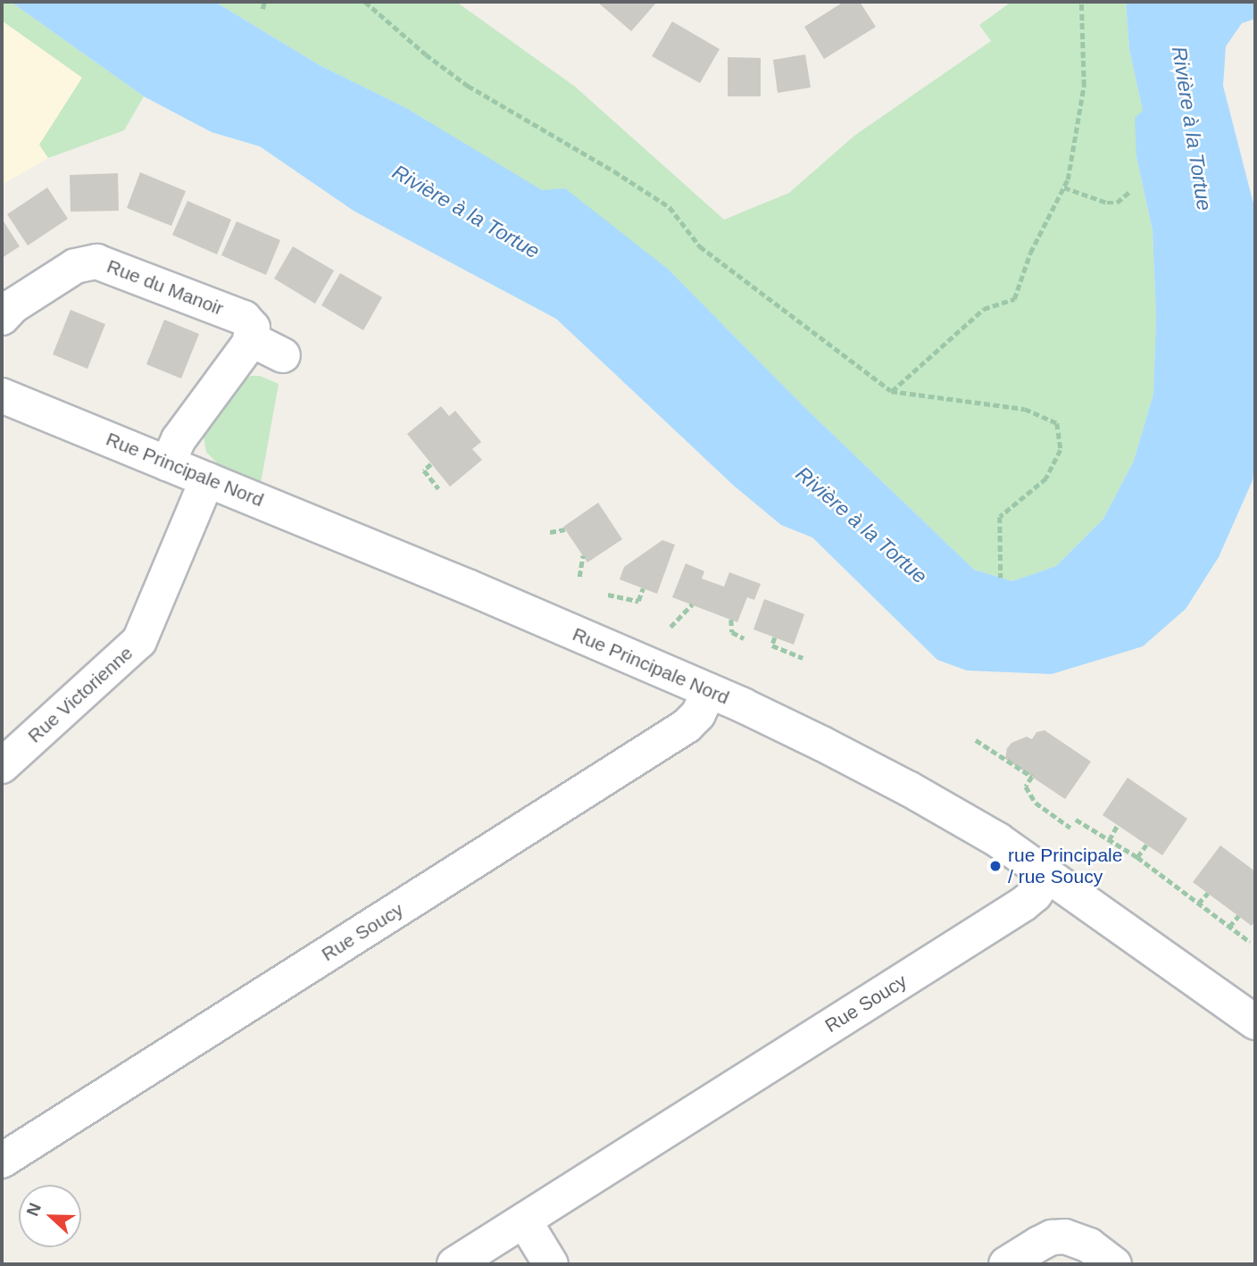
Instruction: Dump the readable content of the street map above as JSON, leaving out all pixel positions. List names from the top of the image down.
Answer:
{
  "streets": {
    "street": [
      "Rue du Manoir",
      "Rue Principale Nord",
      "Rue Victorienne",
      "Rue Soucy"
    ]
  },
  "crossings": [
    ["Rue Principale Nord", "Rue Victorienne"],
    ["Rue Principale Nord", "Rue Soucy"]
  ],
  "water": ["Rivière à la Tortue"],
  "places": ["rue Principale / rue Soucy"],
  "north": "left"
}
